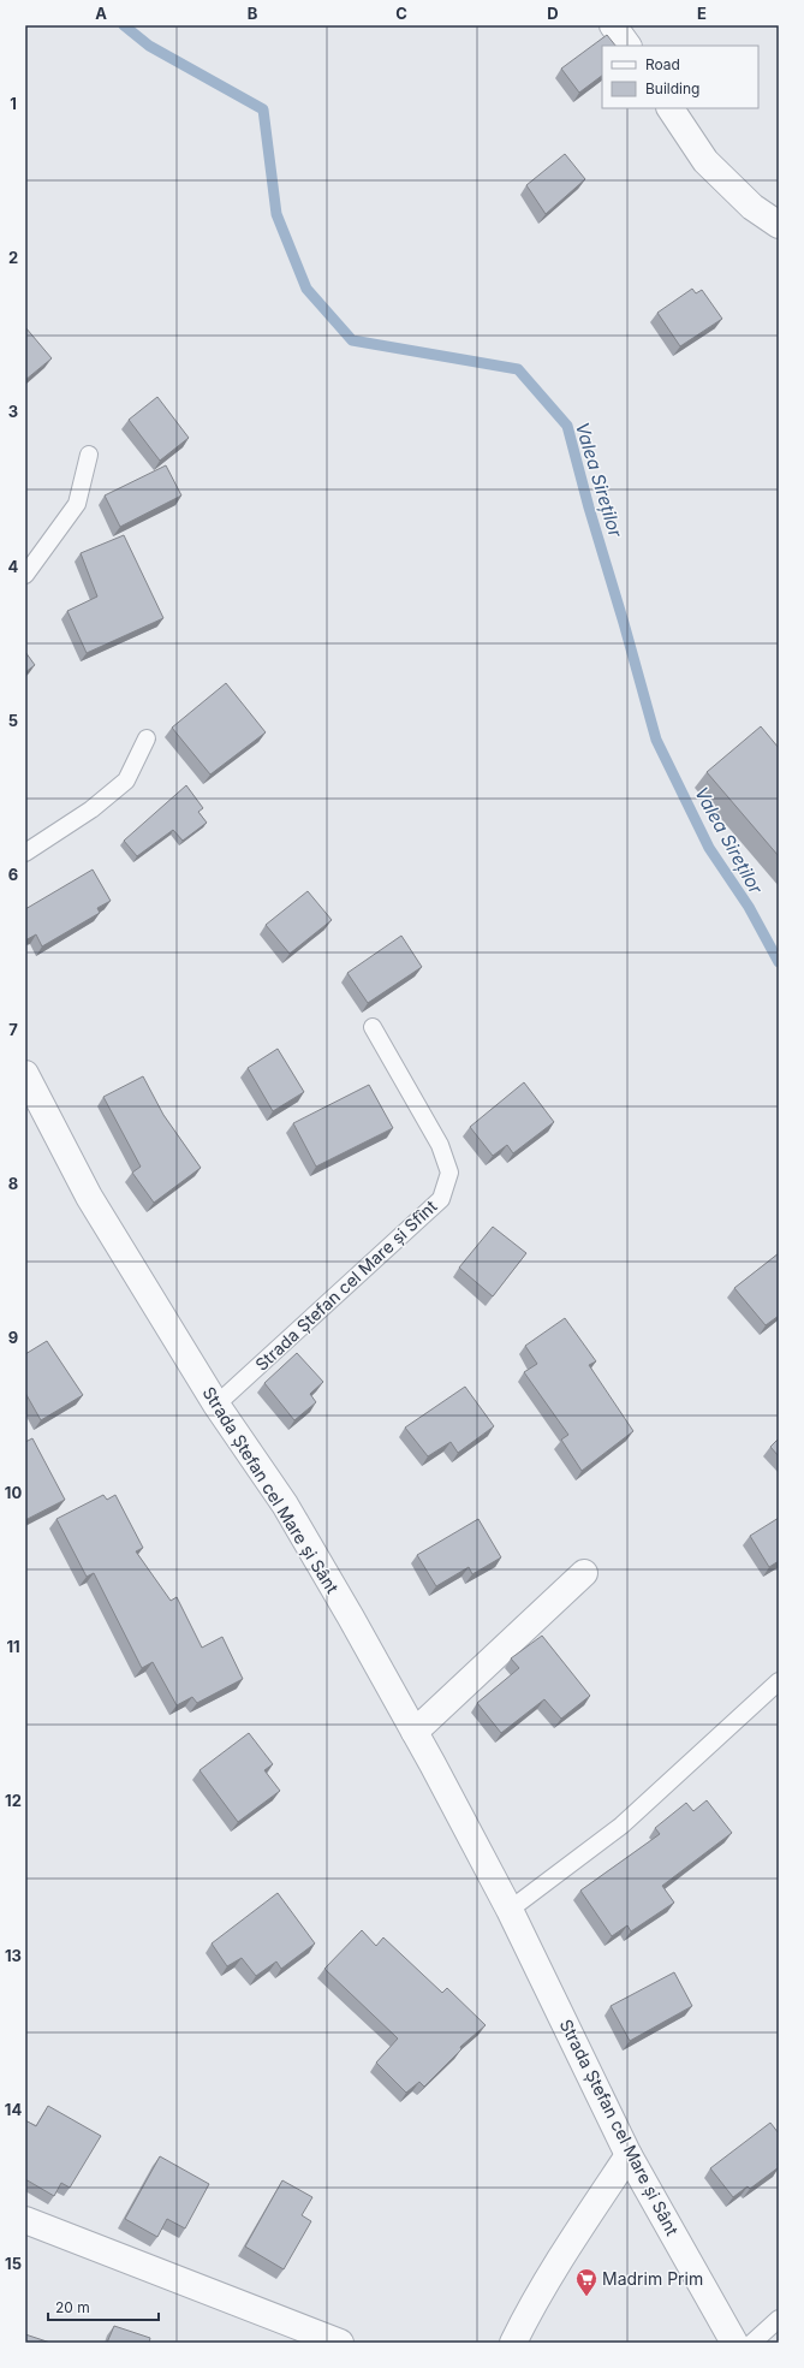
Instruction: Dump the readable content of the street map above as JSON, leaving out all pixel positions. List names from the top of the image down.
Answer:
{
  "streets": {
    "street": ["Strada Ștefan cel Mare și Sânt"],
    "lane": ["Strada Ștefan cel Mare și Sfînt"]
  },
  "crossings": [
    ["Strada Ștefan cel Mare și Sfînt", "Strada Ștefan cel Mare și Sânt"]
  ],
  "water": ["Valea Sireților"],
  "places": {
    "supermarket": ["Madrim Prim"]
  },
  "legend": ["Road", "Building"],
  "scale_bar": "20 m",
  "grid": {
    "columns": [
      "A",
      "B",
      "C",
      "D",
      "E"
    ],
    "rows": [
      "1",
      "2",
      "3",
      "4",
      "5",
      "6",
      "7",
      "8",
      "9",
      "10",
      "11",
      "12",
      "13",
      "14",
      "15"
    ]
  }
}
